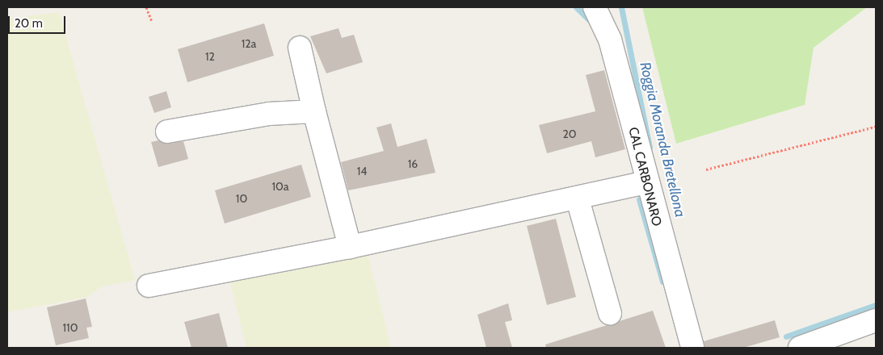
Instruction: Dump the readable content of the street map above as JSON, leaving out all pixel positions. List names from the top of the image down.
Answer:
{
  "streets": {
    "street": ["CAL CARBONARO"]
  },
  "water": ["Roggia Moranda Bretellona"],
  "house_numbers": [
    "12a",
    "12",
    "20",
    "16",
    "14",
    "10a",
    "10",
    "110"
  ],
  "scale_bar": "20 m"
}
